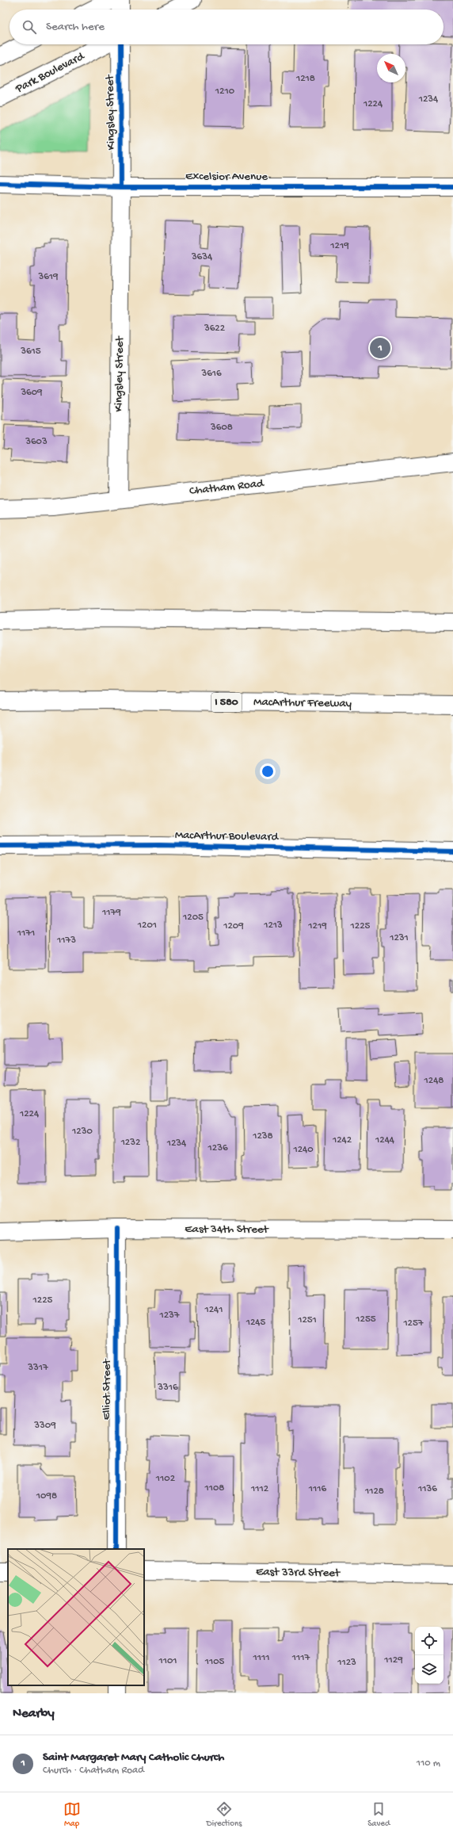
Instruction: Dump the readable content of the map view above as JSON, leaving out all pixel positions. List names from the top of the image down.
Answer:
{
  "streets": {
    "main road": [
      "Park Boulevard",
      "Kingsley Street",
      "Excelsior Avenue",
      "Chatham Road",
      "I 580",
      "MacArthur Freeway",
      "MacArthur Boulevard",
      "East 34th Street",
      "Elliot Street",
      "East 33rd Street"
    ]
  },
  "crossings": [
    ["Kingsley Street", "Excelsior Avenue"],
    ["Kingsley Street", "Chatham Road"],
    ["East 34th Street", "Elliot Street"]
  ],
  "house_numbers": [
    "1218",
    "1210",
    "1234",
    "1224",
    "1219",
    "3634",
    "3619",
    "3622",
    "3615",
    "3616",
    "3609",
    "3608",
    "3603",
    "1179",
    "1205",
    "1201",
    "1213",
    "1209",
    "1219",
    "1225",
    "1171",
    "1231",
    "1173",
    "1248",
    "1224",
    "1230",
    "1238",
    "1242",
    "1244",
    "1232",
    "1234",
    "1236",
    "1240",
    "1225",
    "1241",
    "1237",
    "1255",
    "1251",
    "1245",
    "1257",
    "3317",
    "3316",
    "3309",
    "1102",
    "1108",
    "1112",
    "1116",
    "1136",
    "1128",
    "1098",
    "1111",
    "1117",
    "1129",
    "1101",
    "1105",
    "1123"
  ],
  "north": "top left",
  "page": {
    "search": "Search here",
    "pins": "1",
    "heading": "Nearby",
    "list": [
      {
        "mark": "1",
        "name": "Saint Margaret Mary Catholic Church",
        "note": "Church · Chatham Road",
        "value": "110 m"
      }
    ],
    "nav": ["Map", "Directions", "Saved"]
  }
}
